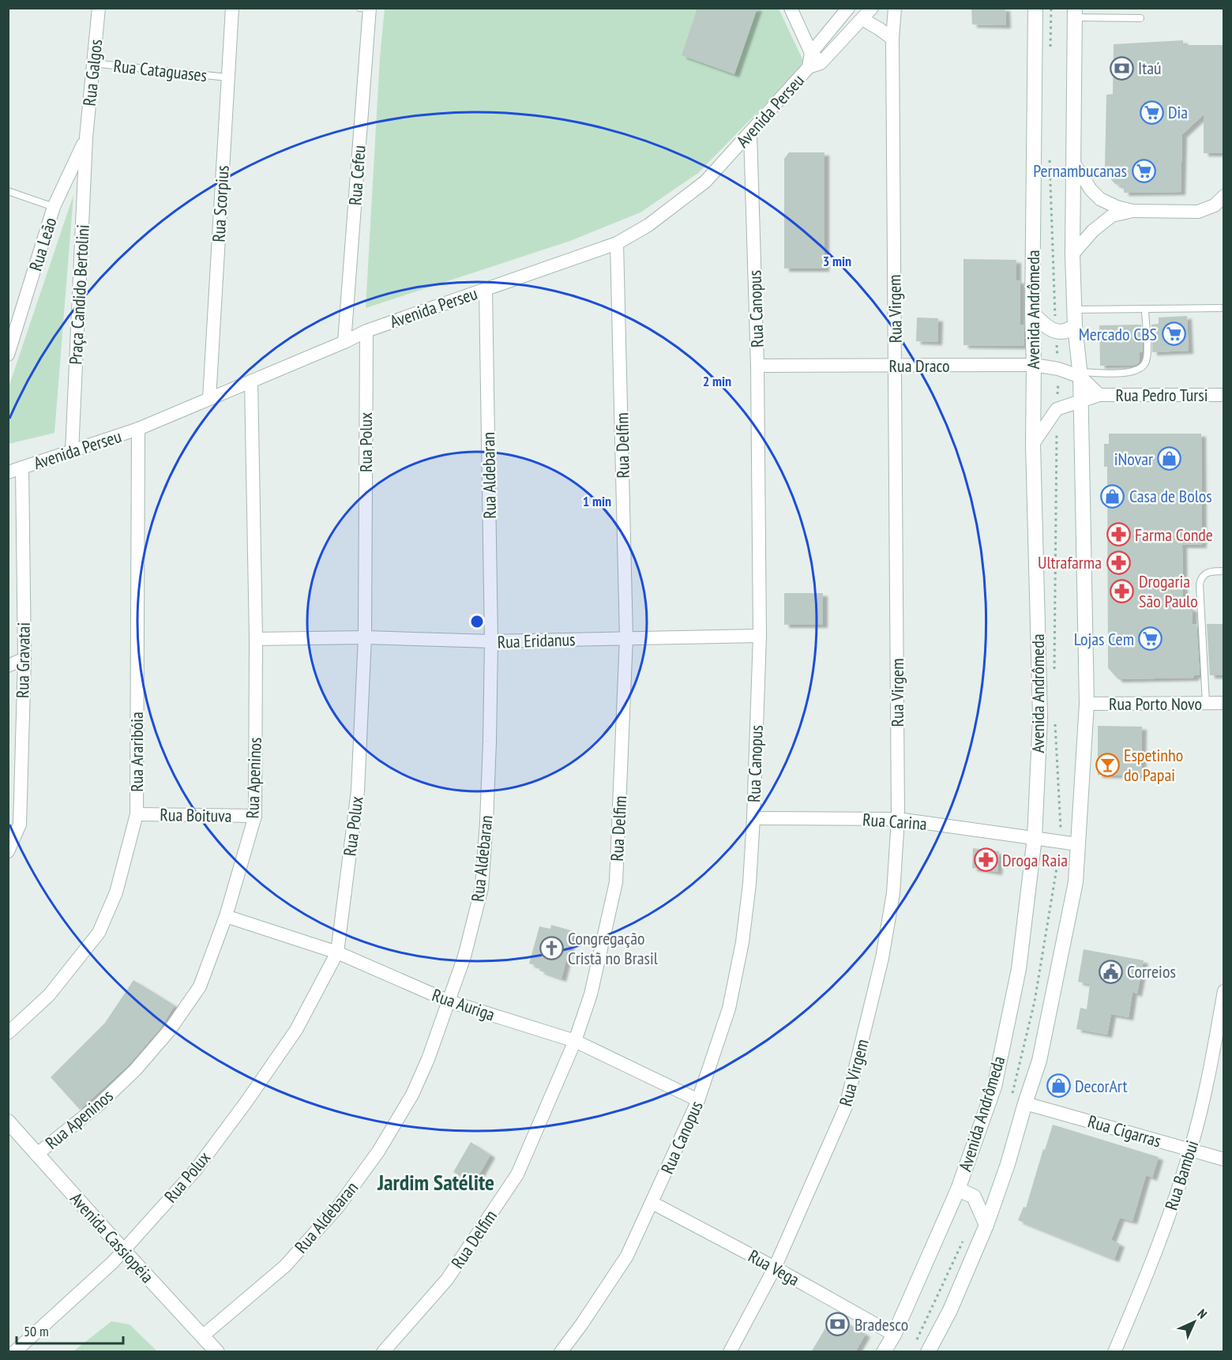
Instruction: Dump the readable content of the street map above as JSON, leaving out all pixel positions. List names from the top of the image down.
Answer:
{
  "streets": {
    "main road": ["Avenida Andrômeda", "Avenida Cassiopéia"],
    "street": [
      "Rua Galgos",
      "Avenida Perseu",
      "Rua Cefeu",
      "Rua Scorpius",
      "Rua Leão",
      "Praça Candido Bertolini",
      "Rua Canopus",
      "Rua Virgem",
      "Rua Draco",
      "Rua Pedro Tursi",
      "Rua Polux",
      "Rua Delfim",
      "Rua Aldebaran",
      "Rua Eridanus",
      "Rua Gravatai",
      "Rua Porto Novo",
      "Rua Araribóia",
      "Rua Apeninos",
      "Rua Boituva",
      "Rua Carina",
      "Rua Auriga",
      "Rua Cigarras",
      "Rua Bambui",
      "Rua Vega"
    ],
    "lane": ["Rua Cataguases"]
  },
  "crossings": [
    ["Rua Cataguases", "Rua Galgos"],
    ["Rua Cataguases", "Rua Scorpius"],
    ["Rua Galgos", "Rua Leão"],
    ["Rua Galgos", "Praça Candido Bertolini"],
    ["Avenida Perseu", "Rua Cefeu"],
    ["Avenida Perseu", "Rua Scorpius"],
    ["Avenida Perseu", "Praça Candido Bertolini"],
    ["Avenida Perseu", "Rua Canopus"],
    ["Avenida Perseu", "Rua Polux"],
    ["Avenida Perseu", "Rua Delfim"],
    ["Avenida Perseu", "Rua Aldebaran"],
    ["Avenida Perseu", "Rua Gravatai"],
    ["Avenida Perseu", "Rua Araribóia"],
    ["Avenida Perseu", "Rua Apeninos"],
    ["Rua Leão", "Praça Candido Bertolini"],
    ["Rua Canopus", "Rua Draco"],
    ["Rua Canopus", "Rua Eridanus"],
    ["Rua Canopus", "Rua Carina"],
    ["Rua Canopus", "Rua Auriga"],
    ["Rua Canopus", "Rua Vega"],
    ["Rua Virgem", "Rua Draco"],
    ["Rua Virgem", "Rua Carina"],
    ["Rua Virgem", "Rua Vega"],
    ["Avenida Andrômeda", "Rua Draco"],
    ["Avenida Andrômeda", "Rua Pedro Tursi"],
    ["Avenida Andrômeda", "Rua Carina"],
    ["Avenida Andrômeda", "Rua Vega"],
    ["Rua Polux", "Rua Eridanus"],
    ["Rua Polux", "Rua Auriga"],
    ["Rua Polux", "Avenida Cassiopéia"],
    ["Rua Delfim", "Rua Eridanus"],
    ["Rua Delfim", "Rua Auriga"],
    ["Rua Aldebaran", "Rua Eridanus"],
    ["Rua Aldebaran", "Rua Auriga"],
    ["Rua Aldebaran", "Avenida Cassiopéia"],
    ["Rua Eridanus", "Rua Apeninos"],
    ["Rua Araribóia", "Rua Boituva"],
    ["Rua Apeninos", "Rua Boituva"],
    ["Rua Apeninos", "Rua Auriga"],
    ["Rua Apeninos", "Avenida Cassiopéia"],
    ["Rua Cigarras", "Rua Bambui"]
  ],
  "districts": ["Jardim Satélite"],
  "places": {
    "bank": ["Itaú", "Bradesco"],
    "supermarket": [
      "Dia",
      "Pernambucanas",
      "Mercado CBS",
      "Lojas Cem"
    ],
    "shop": ["iNovar", "Casa de Bolos", "DecorArt"],
    "pharmacy": [
      "Farma Conde",
      "Ultrafarma",
      "Drogaria São Paulo",
      "Droga Raia"
    ],
    "bar": ["Espetinho do Papai"],
    "church": ["Congregação Cristã no Brasil"],
    "public building": ["Correios"]
  },
  "scale_bar": "50 m",
  "north": "top right",
  "rings": ["3 min", "2 min", "1 min"]
}
